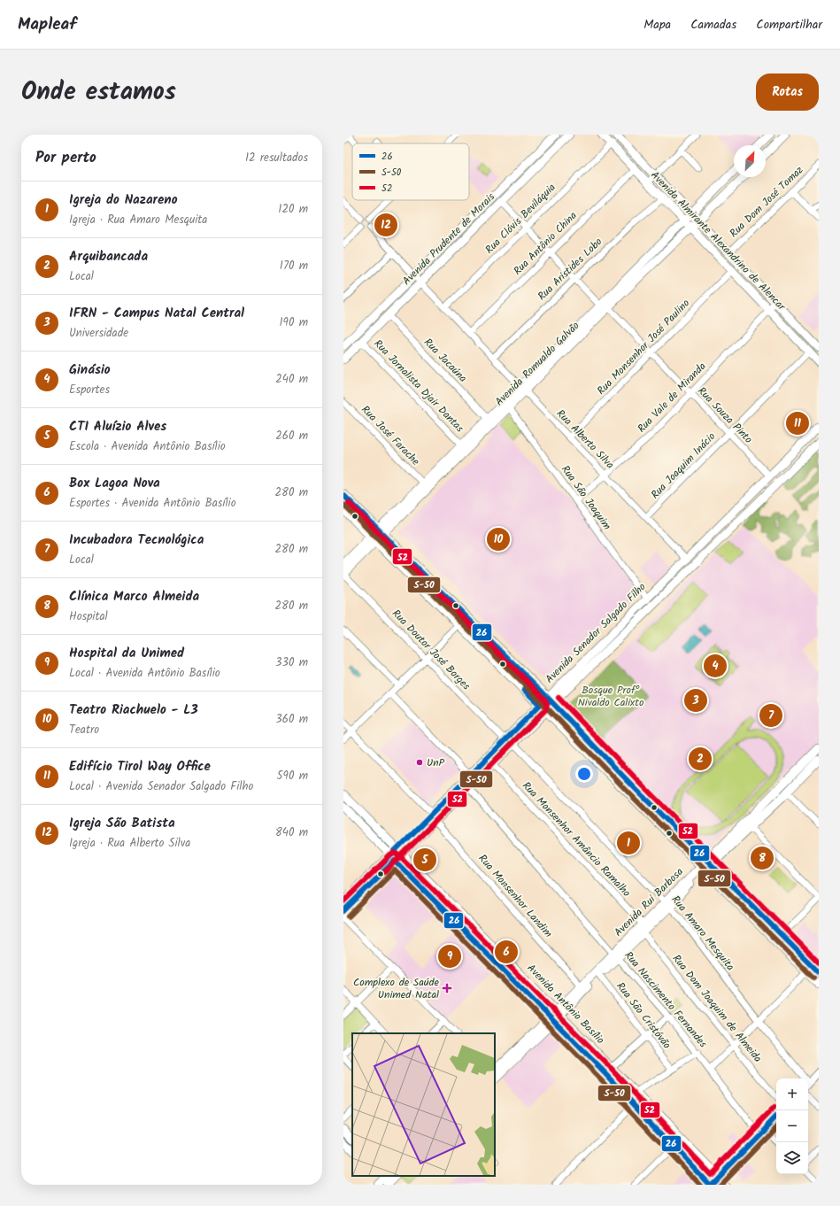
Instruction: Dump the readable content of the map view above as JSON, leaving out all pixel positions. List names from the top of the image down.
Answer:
{
  "streets": {
    "highway": ["Avenida Senador Salgado Filho"],
    "main road": [
      "Avenida Prudente de Morais",
      "Avenida Almirante Alexandrino de Alencar",
      "Avenida Romualdo Galvão",
      "Avenida Rui Barbosa",
      "Avenida Antônio Basílio"
    ],
    "street": [
      "Rua Dom José Tomaz",
      "Rua Clóvis Beviláquia",
      "Rua Antônio China",
      "Rua Aristides Lobo",
      "Rua Monsenhor José Paulino",
      "Rua Jacaúna",
      "Rua Jornalista Djair Dantas",
      "Rua Vale de Miranda",
      "Rua Souza Pinto",
      "Rua José Farache",
      "Rua Alberto Silva",
      "Rua Joaquim Inácio",
      "Rua São Joaquim",
      "Rua Doutor José Borges",
      "Rua Monsenhor Amâncio Ramalho",
      "Rua Monsenhor Landim",
      "Rua Amaro Mesquita",
      "Rua Nascimento Fernandes",
      "Rua Dom Joaquim de Almeida",
      "Rua São Cristóvão"
    ]
  },
  "crossings": [
    ["Rua Dom José Tomaz", "Avenida Almirante Alexandrino de Alencar"],
    ["Rua Clóvis Beviláquia", "Avenida Almirante Alexandrino de Alencar"],
    ["Rua Clóvis Beviláquia", "Rua Souza Pinto"],
    ["Rua Clóvis Beviláquia", "Rua Alberto Silva"],
    ["Avenida Prudente de Morais", "Rua Jacaúna"],
    ["Avenida Prudente de Morais", "Rua Jornalista Djair Dantas"],
    ["Avenida Prudente de Morais", "Rua Souza Pinto"],
    ["Avenida Prudente de Morais", "Rua Alberto Silva"],
    ["Avenida Almirante Alexandrino de Alencar", "Rua Antônio China"],
    ["Avenida Almirante Alexandrino de Alencar", "Rua Aristides Lobo"],
    ["Avenida Almirante Alexandrino de Alencar", "Rua Monsenhor José Paulino"],
    ["Avenida Almirante Alexandrino de Alencar", "Avenida Romualdo Galvão"],
    ["Avenida Almirante Alexandrino de Alencar", "Rua Vale de Miranda"],
    ["Avenida Almirante Alexandrino de Alencar", "Rua Joaquim Inácio"],
    ["Rua Antônio China", "Rua Souza Pinto"],
    ["Rua Antônio China", "Rua Alberto Silva"],
    ["Rua Aristides Lobo", "Rua Souza Pinto"],
    ["Rua Aristides Lobo", "Rua Alberto Silva"],
    ["Rua Monsenhor José Paulino", "Rua Souza Pinto"],
    ["Rua Monsenhor José Paulino", "Rua Alberto Silva"],
    ["Rua Jacaúna", "Avenida Romualdo Galvão"],
    ["Avenida Romualdo Galvão", "Rua Jornalista Djair Dantas"],
    ["Avenida Romualdo Galvão", "Rua Souza Pinto"],
    ["Avenida Romualdo Galvão", "Rua José Farache"],
    ["Avenida Romualdo Galvão", "Rua Alberto Silva"],
    ["Avenida Romualdo Galvão", "Rua São Joaquim"],
    ["Avenida Romualdo Galvão", "Rua Doutor José Borges"],
    ["Rua Vale de Miranda", "Rua Souza Pinto"],
    ["Rua Vale de Miranda", "Rua Alberto Silva"],
    ["Rua Vale de Miranda", "Rua São Joaquim"],
    ["Rua Souza Pinto", "Rua Joaquim Inácio"],
    ["Rua Souza Pinto", "Avenida Senador Salgado Filho"],
    ["Rua Alberto Silva", "Rua Joaquim Inácio"],
    ["Rua Alberto Silva", "Avenida Senador Salgado Filho"],
    ["Rua São Joaquim", "Avenida Senador Salgado Filho"],
    ["Avenida Senador Salgado Filho", "Rua Doutor José Borges"],
    ["Avenida Senador Salgado Filho", "Rua Monsenhor Amâncio Ramalho"],
    ["Avenida Senador Salgado Filho", "Rua Monsenhor Landim"],
    ["Avenida Senador Salgado Filho", "Rua Amaro Mesquita"],
    ["Avenida Senador Salgado Filho", "Rua Nascimento Fernandes"],
    ["Avenida Senador Salgado Filho", "Avenida Antônio Basílio"],
    ["Rua Doutor José Borges", "Rua Amaro Mesquita"],
    ["Rua Monsenhor Amâncio Ramalho", "Avenida Rui Barbosa"],
    ["Rua Monsenhor Amâncio Ramalho", "Rua Dom Joaquim de Almeida"],
    ["Rua Monsenhor Landim", "Avenida Rui Barbosa"],
    ["Avenida Rui Barbosa", "Rua Amaro Mesquita"],
    ["Avenida Rui Barbosa", "Rua Nascimento Fernandes"],
    ["Avenida Rui Barbosa", "Avenida Antônio Basílio"],
    ["Avenida Rui Barbosa", "Rua Dom Joaquim de Almeida"],
    ["Avenida Rui Barbosa", "Rua São Cristóvão"]
  ],
  "parks": ["Bosque Profº Nivaldo Calixto"],
  "places": {
    "other": ["UnP"],
    "health": ["Complexo de Saúde Unimed Natal"]
  },
  "lines": ["transit line 26", "transit line 52", "transit line S-50"],
  "legend": ["26", "S-50", "52"],
  "north": "top right",
  "page": {
    "header": "Mapleaf",
    "nav": ["Mapa", "Camadas", "Compartilhar"],
    "title": "Onde estamos",
    "buttons": "Rotas",
    "heading": ["Por perto", "12 resultados"],
    "list": [
      {
        "mark": "1",
        "name": "Igreja do Nazareno",
        "note": "Igreja · Rua Amaro Mesquita",
        "value": "120 m"
      },
      {
        "mark": "2",
        "name": "Arquibancada",
        "note": "Local",
        "value": "170 m"
      },
      {
        "mark": "3",
        "name": "IFRN - Campus Natal Central",
        "note": "Universidade",
        "value": "190 m"
      },
      {
        "mark": "4",
        "name": "Ginásio",
        "note": "Esportes",
        "value": "240 m"
      },
      {
        "mark": "5",
        "name": "CTI Aluízio Alves",
        "note": "Escola · Avenida Antônio Basílio",
        "value": "260 m"
      },
      {
        "mark": "6",
        "name": "Box Lagoa Nova",
        "note": "Esportes · Avenida Antônio Basílio",
        "value": "280 m"
      },
      {
        "mark": "7",
        "name": "Incubadora Tecnológica",
        "note": "Local",
        "value": "280 m"
      },
      {
        "mark": "8",
        "name": "Clínica Marco Almeida",
        "note": "Hospital",
        "value": "280 m"
      },
      {
        "mark": "9",
        "name": "Hospital da Unimed",
        "note": "Local · Avenida Antônio Basílio",
        "value": "330 m"
      },
      {
        "mark": "10",
        "name": "Teatro Riachuelo - L3",
        "note": "Teatro",
        "value": "360 m"
      },
      {
        "mark": "11",
        "name": "Edifício Tirol Way Office",
        "note": "Local · Avenida Senador Salgado Filho",
        "value": "590 m"
      },
      {
        "mark": "12",
        "name": "Igreja São Batista",
        "note": "Igreja · Rua Alberto Silva",
        "value": "840 m"
      }
    ],
    "pins": [
      "12",
      "11",
      "10",
      "4",
      "3",
      "7",
      "2",
      "1",
      "8",
      "5",
      "6",
      "9"
    ],
    "map_buttons": ["+", "−"]
  }
}
